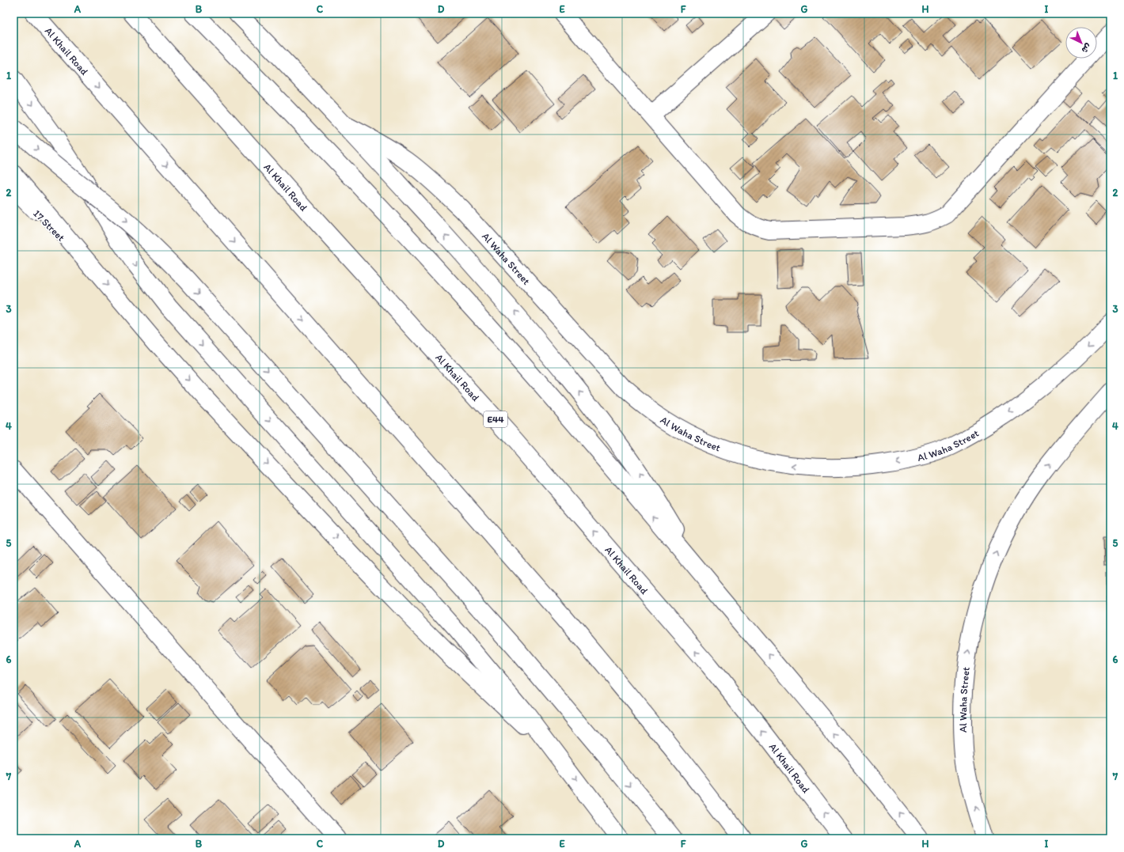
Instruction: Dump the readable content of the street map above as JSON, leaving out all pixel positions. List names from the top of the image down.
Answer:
{
  "streets": {
    "main road": [
      "Al Khail Road",
      "17 Street",
      "Al Waha Street",
      "E44"
    ]
  },
  "north": "bottom right",
  "grid": {
    "columns": [
      "A",
      "B",
      "C",
      "D",
      "E",
      "F",
      "G",
      "H",
      "I"
    ],
    "rows": [
      "1",
      "2",
      "3",
      "4",
      "5",
      "6",
      "7"
    ]
  }
}
